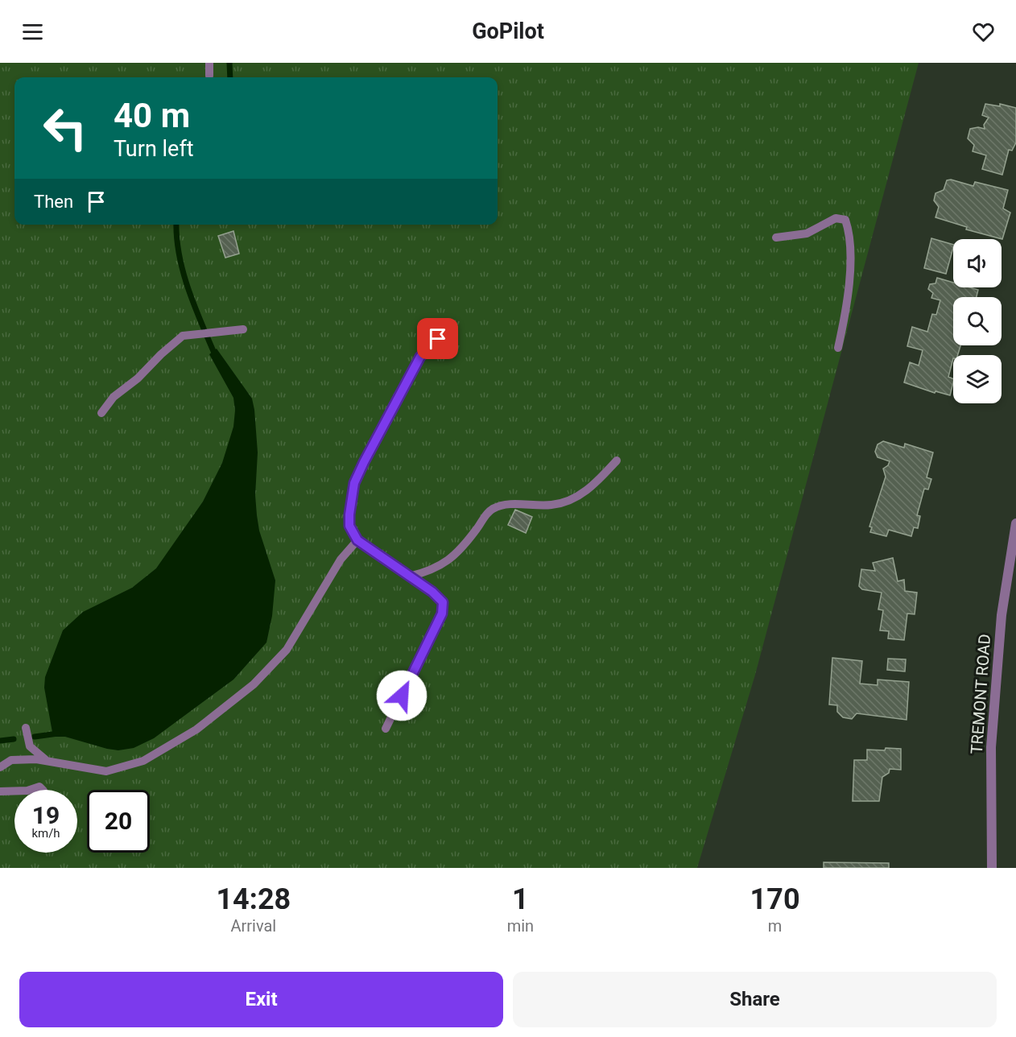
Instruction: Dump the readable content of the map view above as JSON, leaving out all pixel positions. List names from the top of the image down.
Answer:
{
  "streets": {
    "street": ["TREMONT ROAD"]
  },
  "page": {
    "header": "GoPilot",
    "turn": ["40 m", "Turn left"],
    "then": "Then",
    "speed": "19 km/h",
    "limit": "20",
    "eta": [
      "14:28",
      "Arrival",
      "1",
      "min",
      "170",
      "m"
    ],
    "buttons": ["Exit", "Share"]
  }
}
